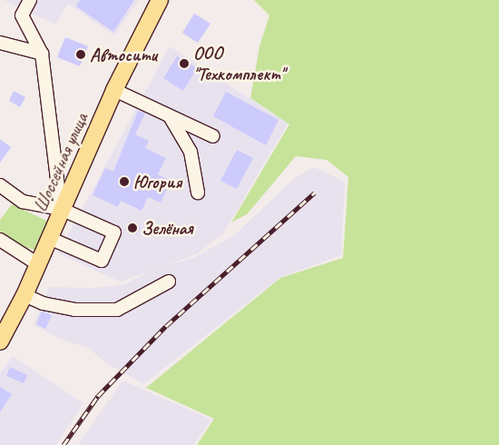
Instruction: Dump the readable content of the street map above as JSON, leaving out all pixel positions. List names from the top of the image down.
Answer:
{
  "streets": {
    "main road": ["Шоссейная улица"]
  },
  "places": [
    "Автосити",
    "ООО \"Техкомплект\"",
    "Югория",
    "Зелёная"
  ]
}
